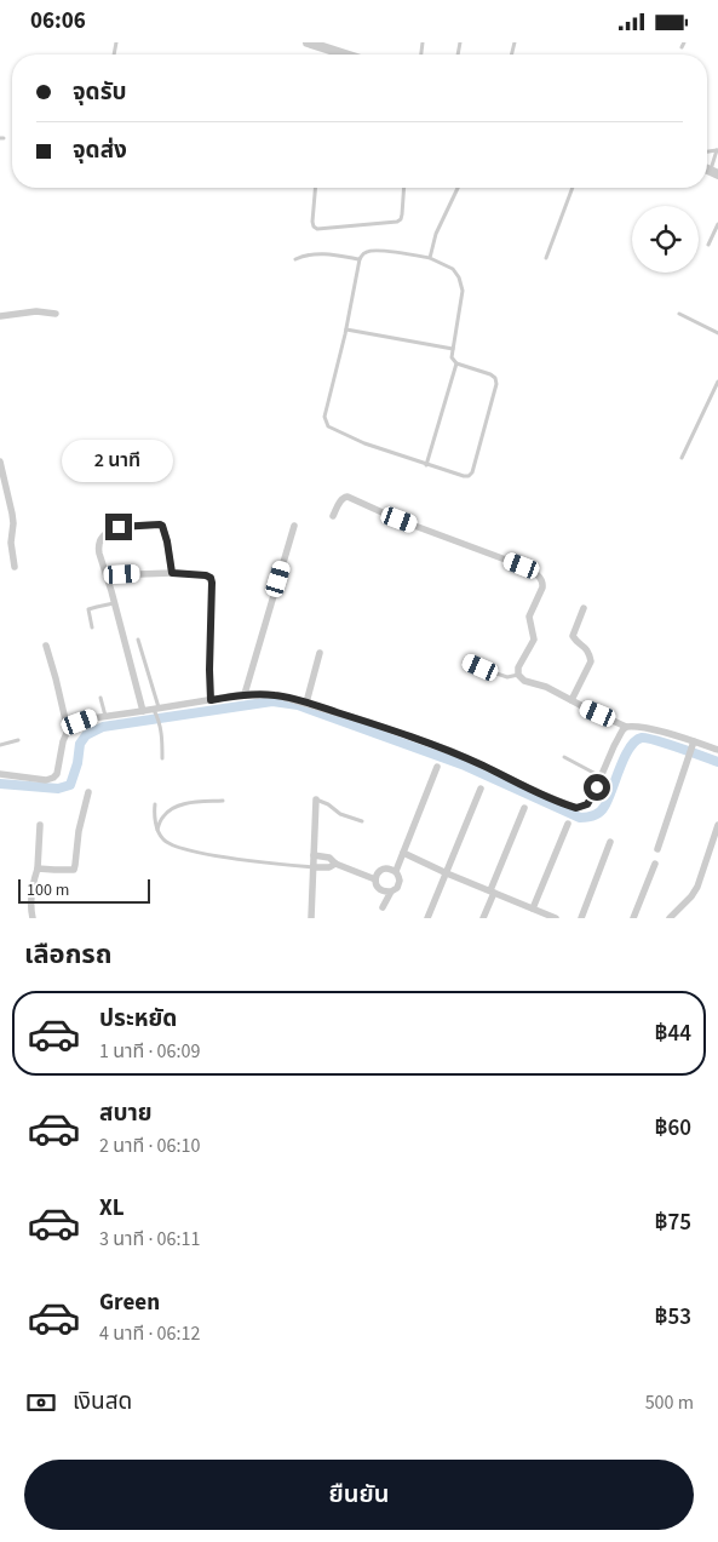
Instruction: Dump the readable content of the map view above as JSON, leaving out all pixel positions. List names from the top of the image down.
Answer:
{
  "scale_bar": "100 m",
  "page": {
    "status": "06:06",
    "banner": ["จุดรับ", "จุดส่ง"],
    "bubble": "2 นาที",
    "scale": "100 m",
    "heading": "เลือกรถ",
    "list": [
      {
        "name": "ประหยัด",
        "note": "1 นาที · 06:09",
        "value": "฿44"
      },
      {
        "name": "สบาย",
        "note": "2 นาที · 06:10",
        "value": "฿60"
      },
      {
        "name": "XL",
        "note": "3 นาที · 06:11",
        "value": "฿75"
      },
      {
        "name": "Green",
        "note": "4 นาที · 06:12",
        "value": "฿53"
      }
    ],
    "pay": ["เงินสด", "500 m"],
    "buttons": "ยืนยัน"
  }
}
